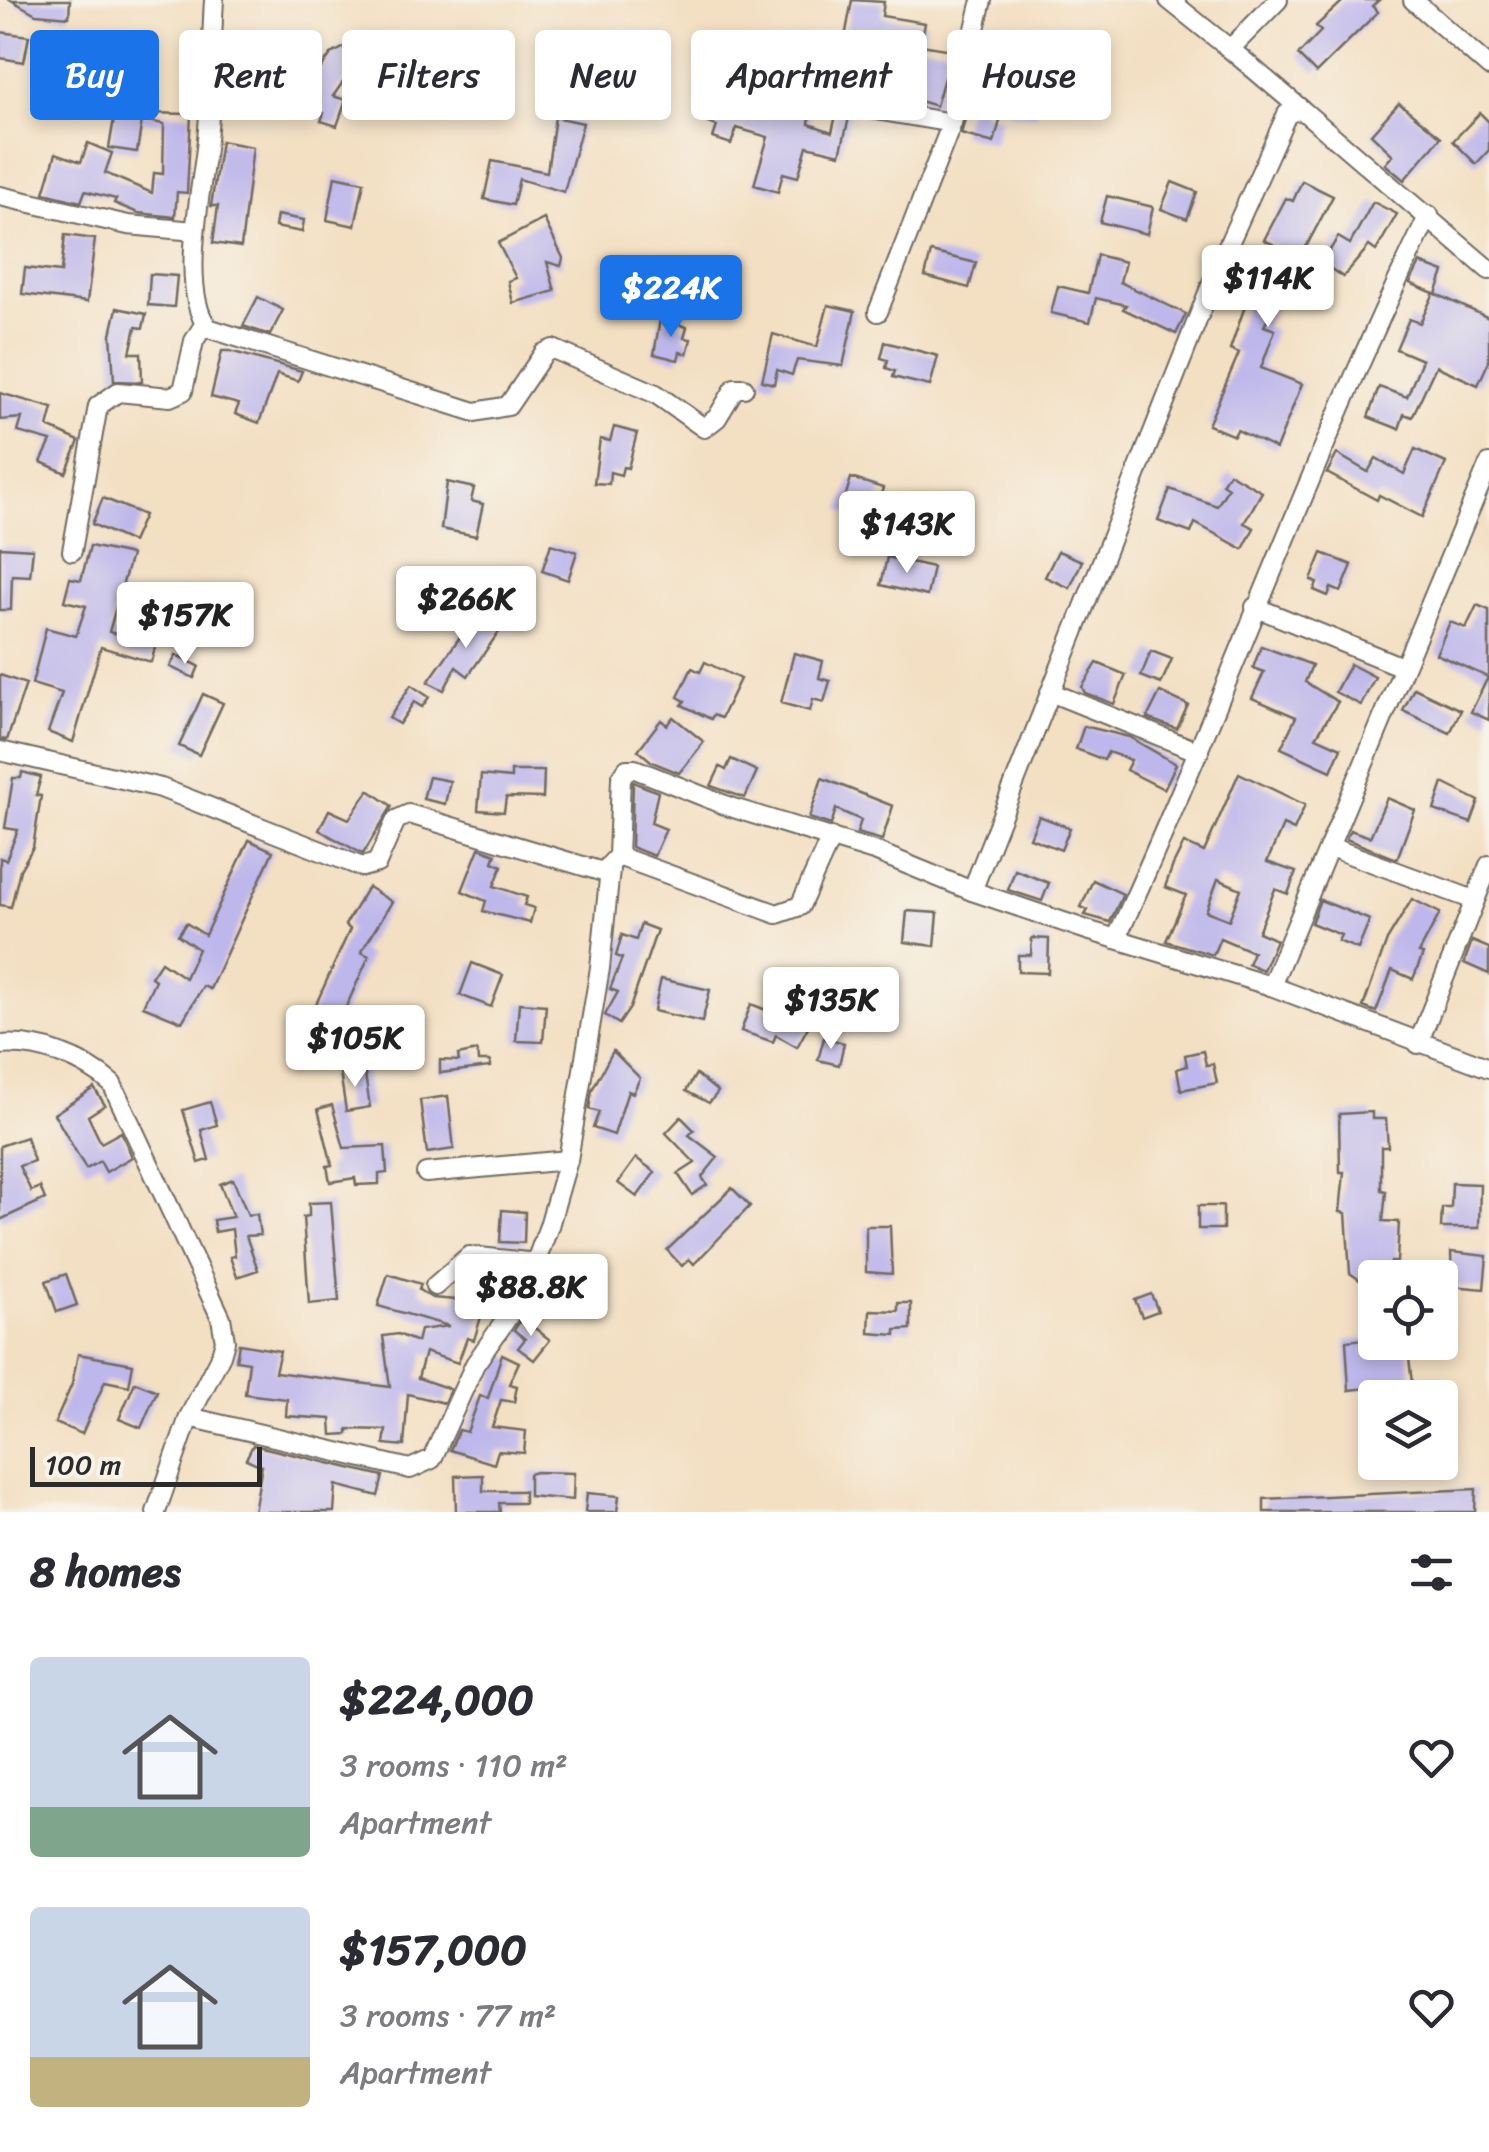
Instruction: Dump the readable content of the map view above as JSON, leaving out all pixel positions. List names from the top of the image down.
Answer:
{
  "scale_bar": "100 m",
  "page": {
    "chip": [
      "Buy",
      "Rent",
      "Filters",
      "New",
      "Apartment",
      "House"
    ],
    "price": [
      "$114K",
      "$224K",
      "$143K",
      "$266K",
      "$157K",
      "$135K",
      "$105K",
      "$88.8K"
    ],
    "scale": "100 m",
    "heading": "8 homes",
    "list": [
      {
        "name": "$224,000",
        "note": "3 rooms · 110 m² · Apartment"
      },
      {
        "name": "$157,000",
        "note": "3 rooms · 77 m² · Apartment"
      }
    ]
  }
}
